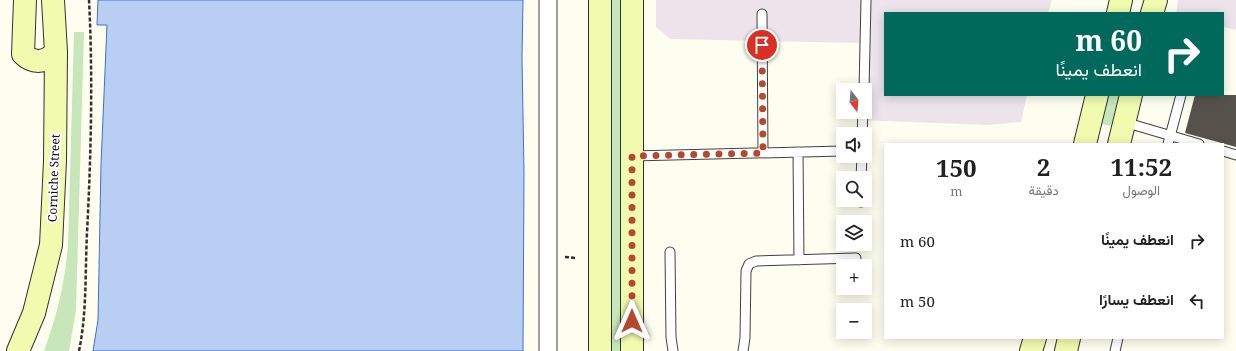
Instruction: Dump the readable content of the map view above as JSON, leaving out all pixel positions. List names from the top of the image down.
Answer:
{
  "streets": {
    "main road": ["Corniche Street"]
  },
  "north": "bottom",
  "page": {
    "turn": ["60 m", "انعطف يمينًا"],
    "map_buttons": ["+", "−"],
    "eta": [
      "11:52",
      "الوصول",
      "2",
      "دقيقة",
      "150",
      "m"
    ],
    "list": [
      {
        "name": "انعطف يمينًا",
        "value": "60 m"
      },
      {
        "name": "انعطف يسارًا",
        "value": "50 m"
      }
    ]
  }
}
